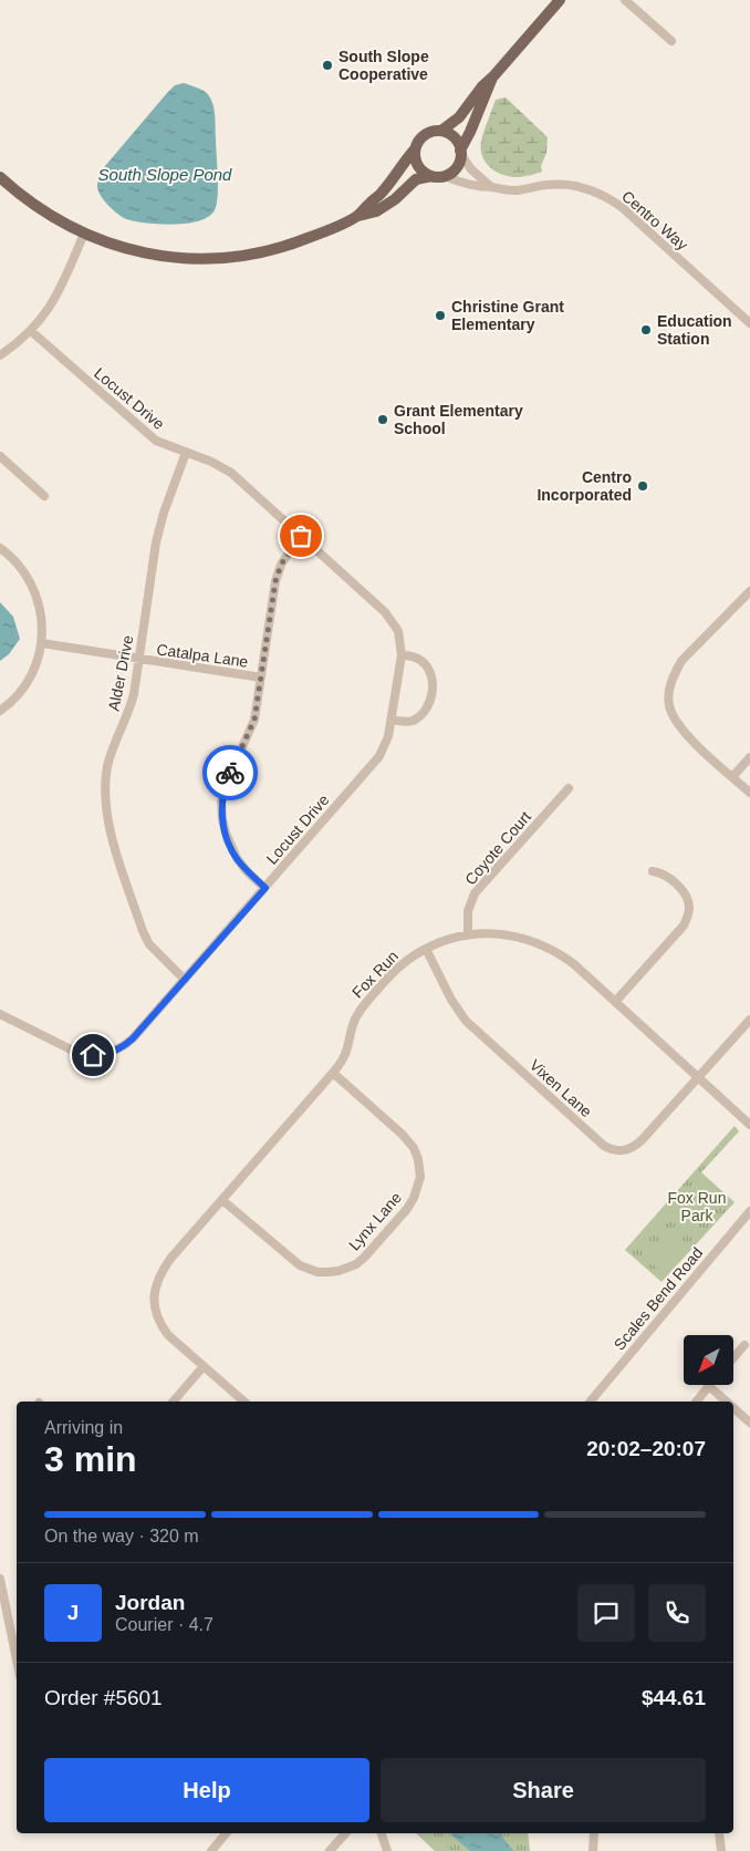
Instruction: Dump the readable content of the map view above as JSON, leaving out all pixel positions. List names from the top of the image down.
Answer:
{
  "streets": {
    "street": [
      "Centro Way",
      "Locust Drive",
      "Catalpa Lane",
      "Alder Drive",
      "Coyote Court",
      "Fox Run",
      "Vixen Lane",
      "Lynx Lane",
      "Scales Bend Road"
    ]
  },
  "crossings": [
    ["Locust Drive", "Alder Drive"],
    ["Catalpa Lane", "Alder Drive"],
    ["Coyote Court", "Fox Run"],
    ["Fox Run", "Vixen Lane"],
    ["Fox Run", "Lynx Lane"]
  ],
  "water": ["South Slope Pond"],
  "parks": ["Fox Run Park"],
  "places": [
    "South Slope Cooperative",
    "Christine Grant Elementary",
    "Education Station",
    "Grant Elementary School",
    "Centro Incorporated"
  ],
  "north": "bottom left",
  "page": {
    "heading": ["3 min", "Arriving in", "20:02–20:07"],
    "panel": [
      "Jordan",
      "Courier · 4.7",
      "Order #5601",
      "$44.61"
    ],
    "bar": "On the way · 320 m",
    "round": "J",
    "buttons": ["Help", "Share"]
  }
}
